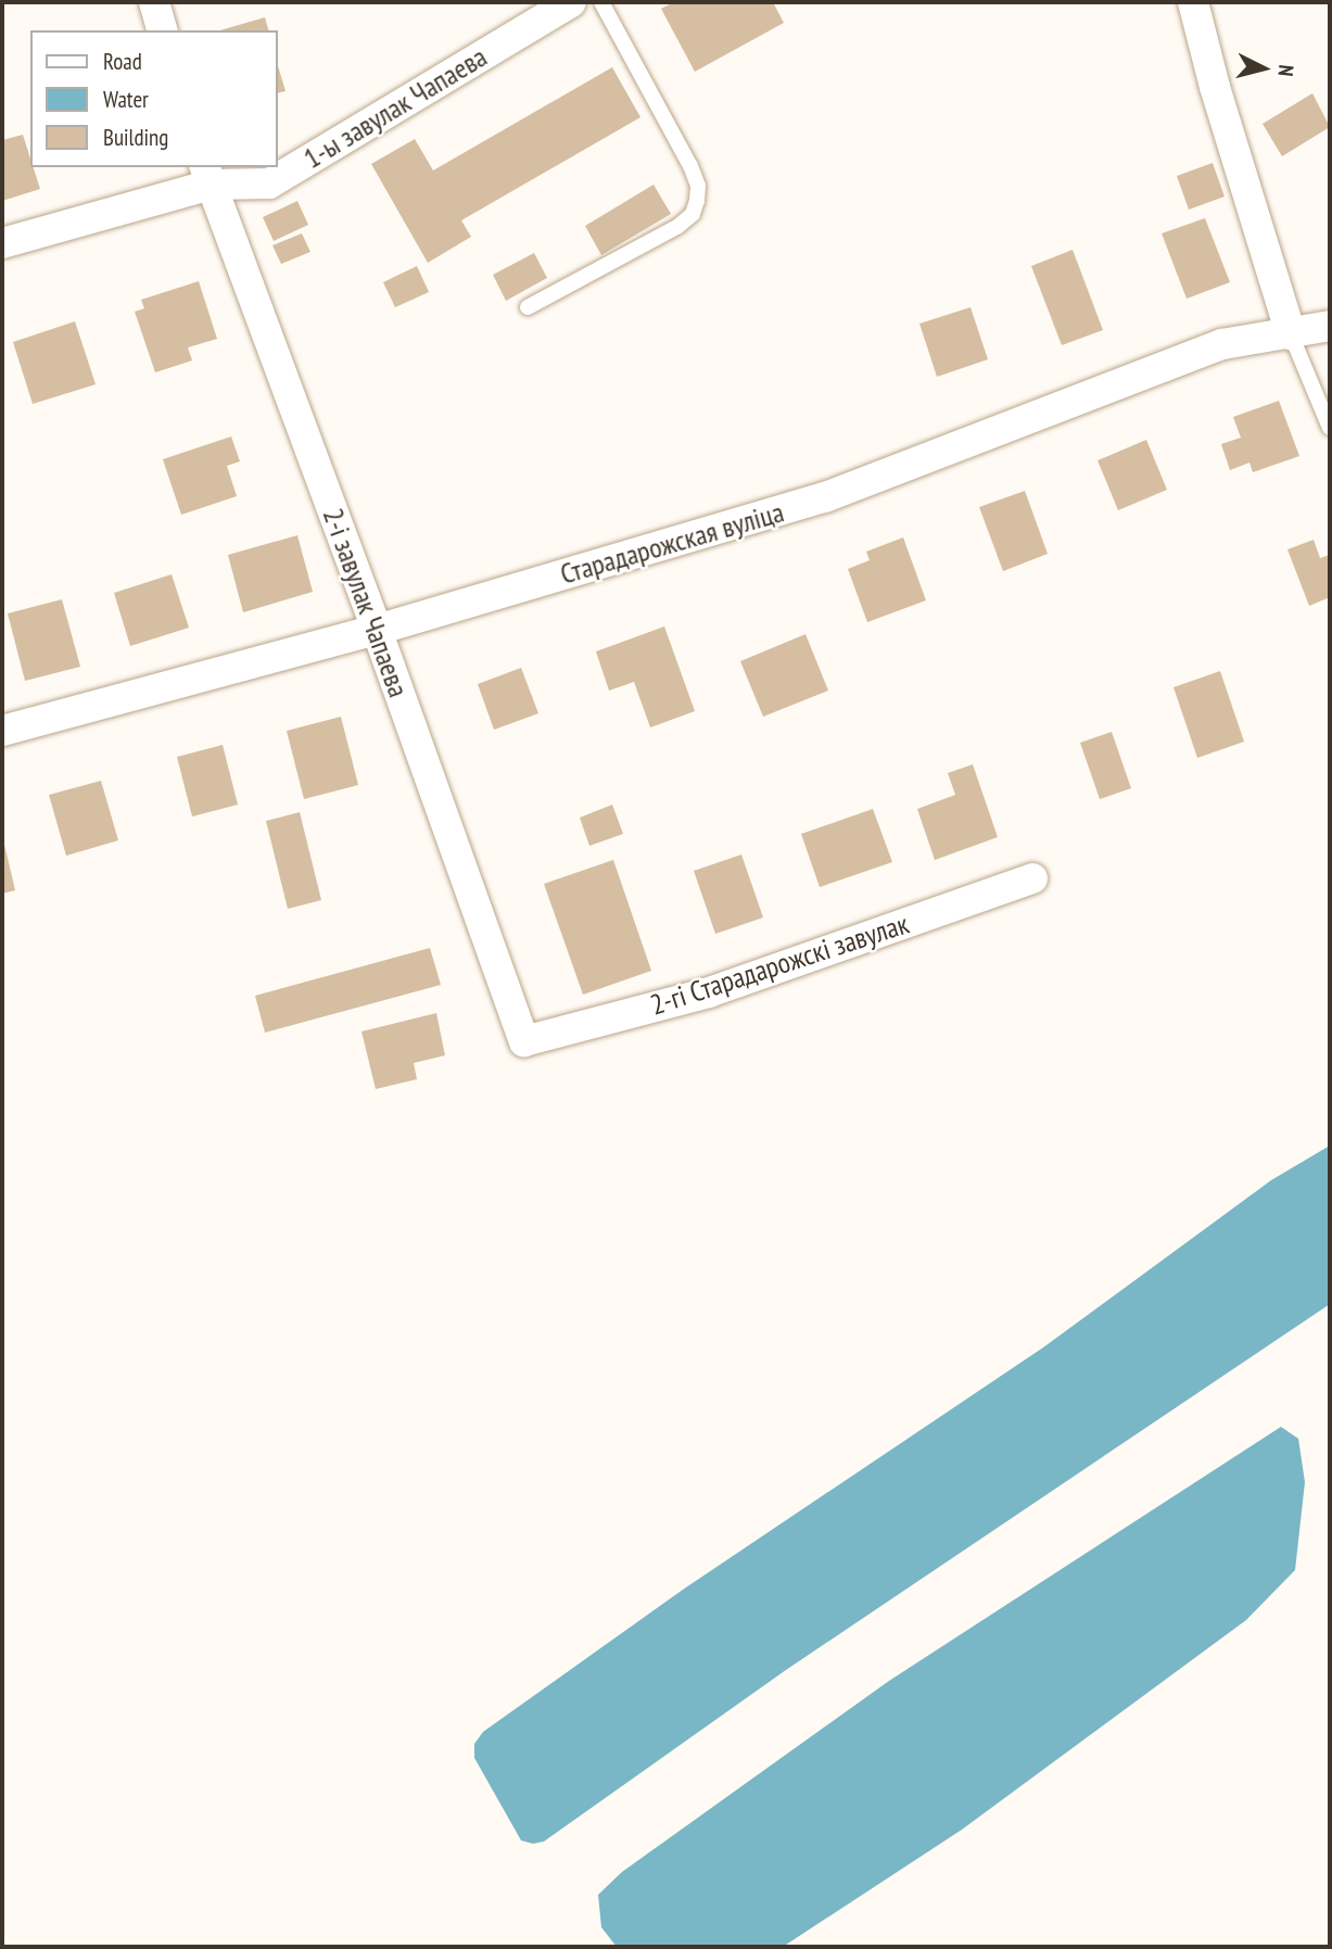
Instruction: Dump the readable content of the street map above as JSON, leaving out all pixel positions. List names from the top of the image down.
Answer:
{
  "streets": {
    "street": [
      "1-ы завулак Чапаева",
      "Старадарожская вуліца",
      "2-і завулак Чапаева",
      "2-гі Старадарожскі завулак"
    ]
  },
  "crossings": [
    ["1-ы завулак Чапаева", "2-і завулак Чапаева"],
    ["Старадарожская вуліца", "2-і завулак Чапаева"],
    ["2-і завулак Чапаева", "2-гі Старадарожскі завулак"]
  ],
  "legend": ["Road", "Water", "Building"],
  "north": "right"
}
